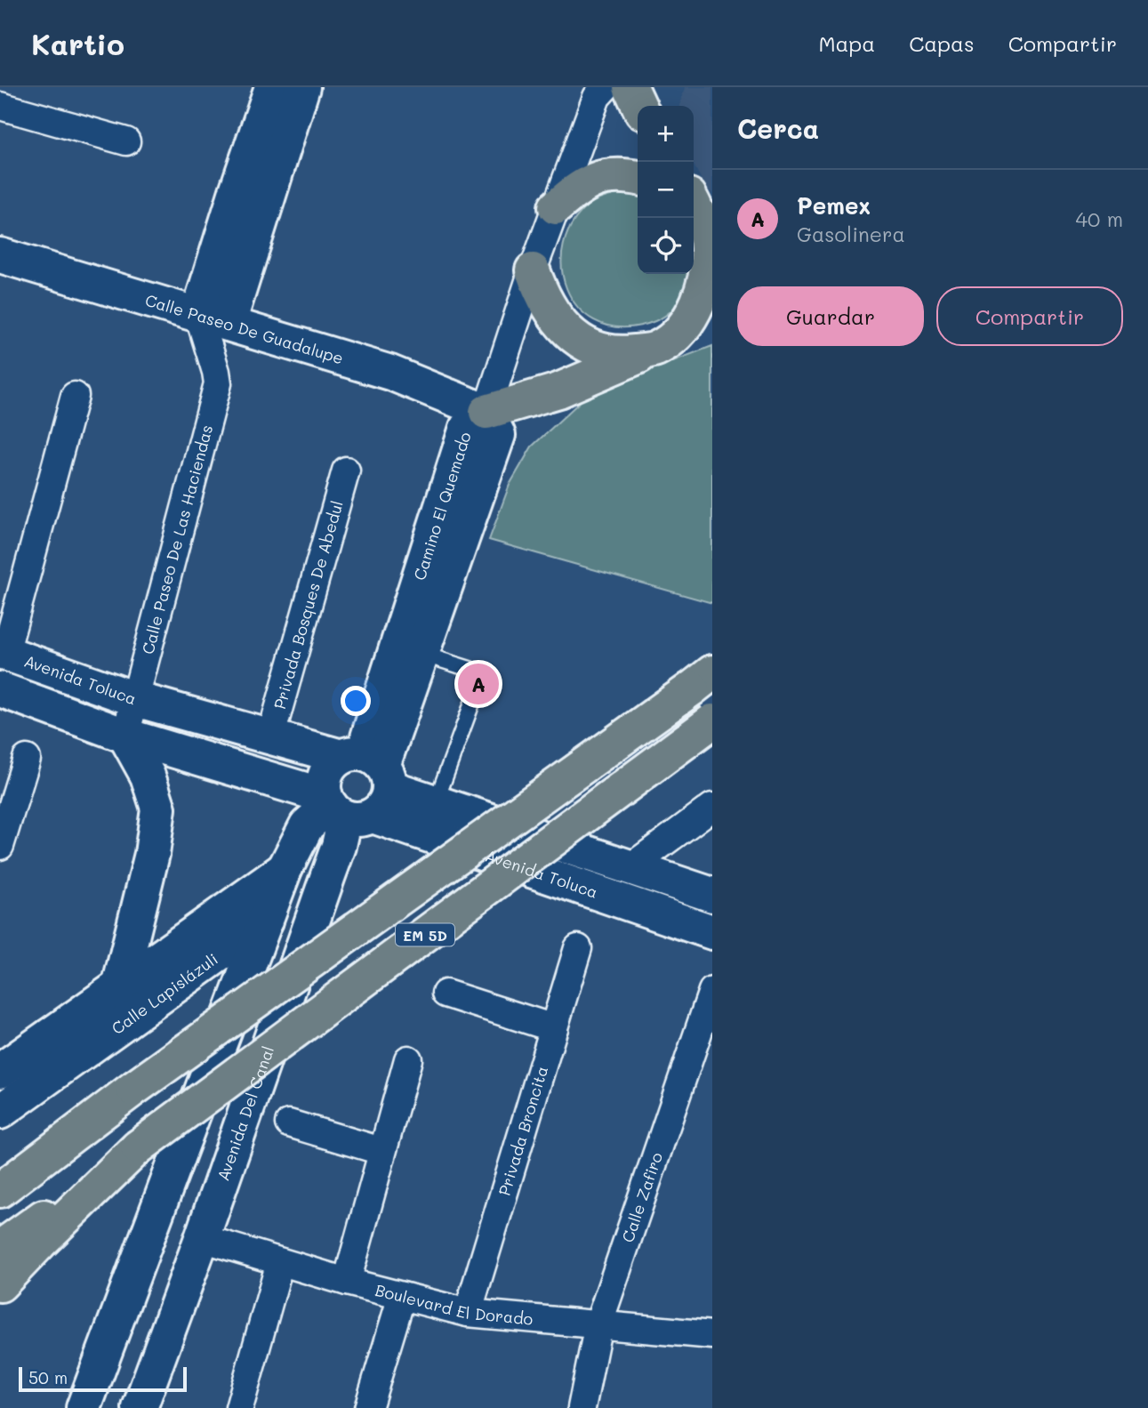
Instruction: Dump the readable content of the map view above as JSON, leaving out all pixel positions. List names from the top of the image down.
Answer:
{
  "streets": {
    "highway": ["EM 5D"],
    "street": [
      "Calle Paseo De Guadalupe",
      "Camino El Quemado",
      "Calle Paseo De Las Haciendas",
      "Privada Bosques De Abedul",
      "Avenida Toluca",
      "Calle Lapislázuli",
      "Avenida Del Canal",
      "Privada Broncita",
      "Calle Zafiro",
      "Boulevard El Dorado"
    ]
  },
  "crossings": [
    ["Calle Paseo De Guadalupe", "Camino El Quemado"],
    ["Calle Paseo De Guadalupe", "Calle Paseo De Las Haciendas"],
    ["Camino El Quemado", "Avenida Toluca"],
    ["Camino El Quemado", "Avenida Del Canal"],
    ["Calle Paseo De Las Haciendas", "Avenida Toluca"],
    ["Privada Bosques De Abedul", "Avenida Toluca"],
    ["Avenida Toluca", "Avenida Del Canal"],
    ["Calle Lapislázuli", "Avenida Del Canal"],
    ["Avenida Del Canal", "Boulevard El Dorado"],
    ["Privada Broncita", "Boulevard El Dorado"],
    ["Calle Zafiro", "Boulevard El Dorado"]
  ],
  "scale_bar": "50 m",
  "page": {
    "header": "Kartio",
    "nav": ["Mapa", "Capas", "Compartir"],
    "heading": "Cerca",
    "map_buttons": ["+", "−"],
    "list": [
      {
        "mark": "A",
        "name": "Pemex",
        "note": "Gasolinera",
        "value": "40 m"
      }
    ],
    "buttons": ["Guardar", "Compartir"],
    "pins": "A",
    "scale": "50 m"
  }
}
